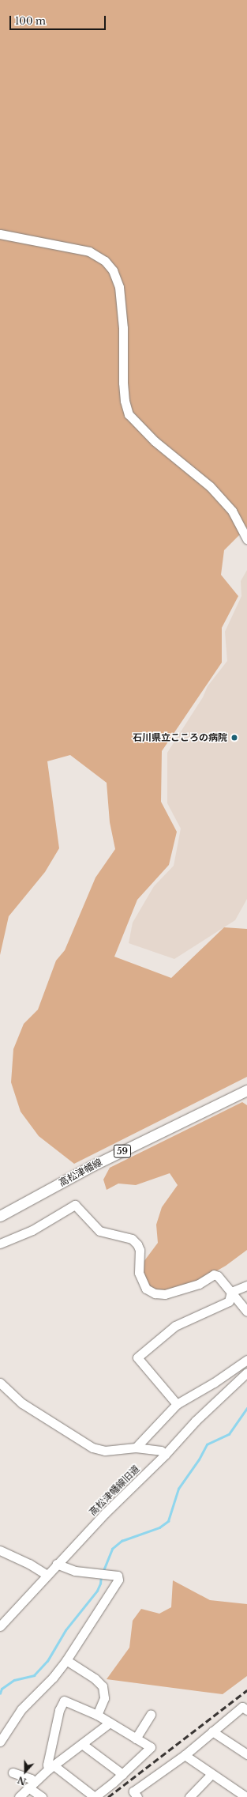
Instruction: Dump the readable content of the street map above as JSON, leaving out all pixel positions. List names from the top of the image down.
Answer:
{
  "streets": {
    "main road": ["59", "高松津幡線"],
    "street": ["高松津幡線旧道"]
  },
  "places": ["石川県立こころの病院"],
  "scale_bar": "100 m",
  "north": "bottom"
}
